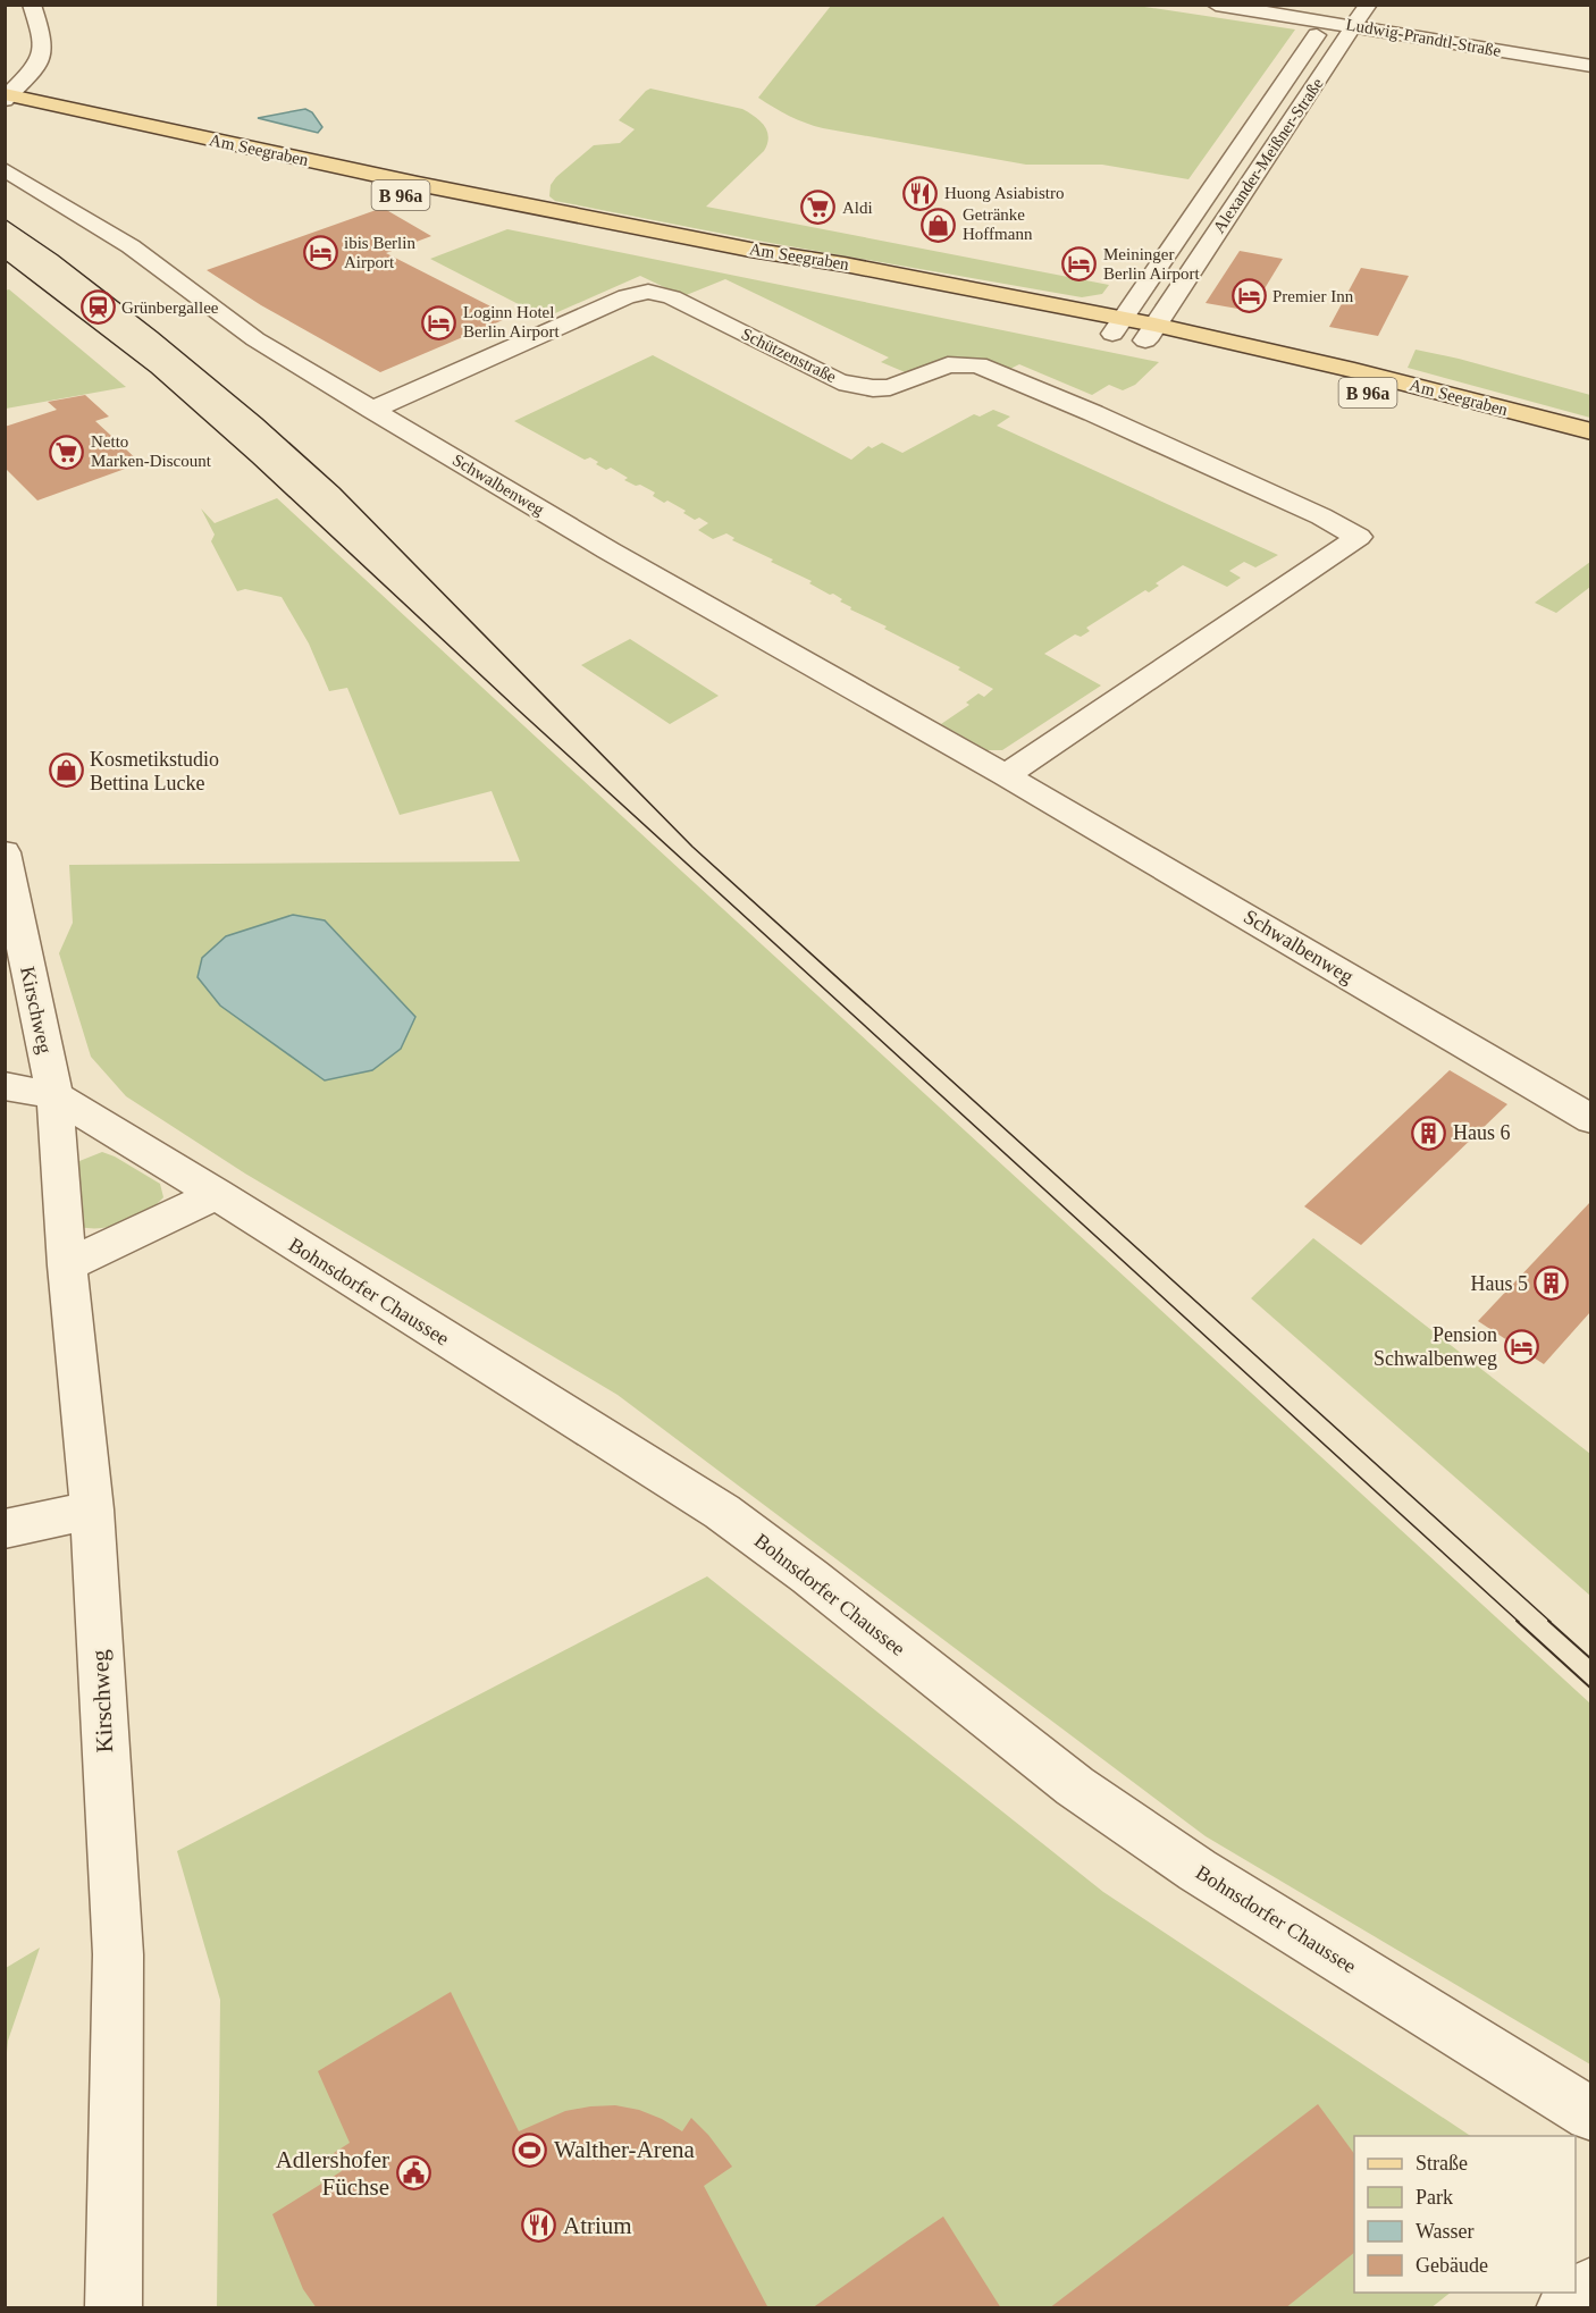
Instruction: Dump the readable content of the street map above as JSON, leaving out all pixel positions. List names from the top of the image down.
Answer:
{
  "streets": {
    "main road": ["Am Seegraben", "B 96a"],
    "street": [
      "Ludwig-Prandtl-Straße",
      "Alexander-Meißner-Straße",
      "Schützenstraße",
      "Schwalbenweg",
      "Kirschweg",
      "Bohnsdorfer Chaussee"
    ]
  },
  "crossings": [
    ["Ludwig-Prandtl-Straße", "Alexander-Meißner-Straße"],
    ["Am Seegraben", "Alexander-Meißner-Straße"],
    ["Schützenstraße", "Schwalbenweg"],
    ["Kirschweg", "Bohnsdorfer Chaussee"]
  ],
  "places": {
    "restaurant": ["Huong Asiabistro", "Atrium"],
    "supermarket": ["Aldi", "Netto Marken-Discount"],
    "shop": ["Getränke Hoffmann", "Kosmetikstudio Bettina Lucke"],
    "hotel": [
      "ibis Berlin Airport",
      "Meininger Berlin Airport",
      "Premier Inn",
      "Loginn Hotel Berlin Airport",
      "Pension Schwalbenweg"
    ],
    "station": ["Grünbergallee"],
    "building": ["Haus 6", "Haus 5"],
    "sports": ["Walther-Arena"],
    "public building": ["Adlershofer Füchse"]
  },
  "legend": [
    "Straße",
    "Park",
    "Wasser",
    "Gebäude"
  ]
}
